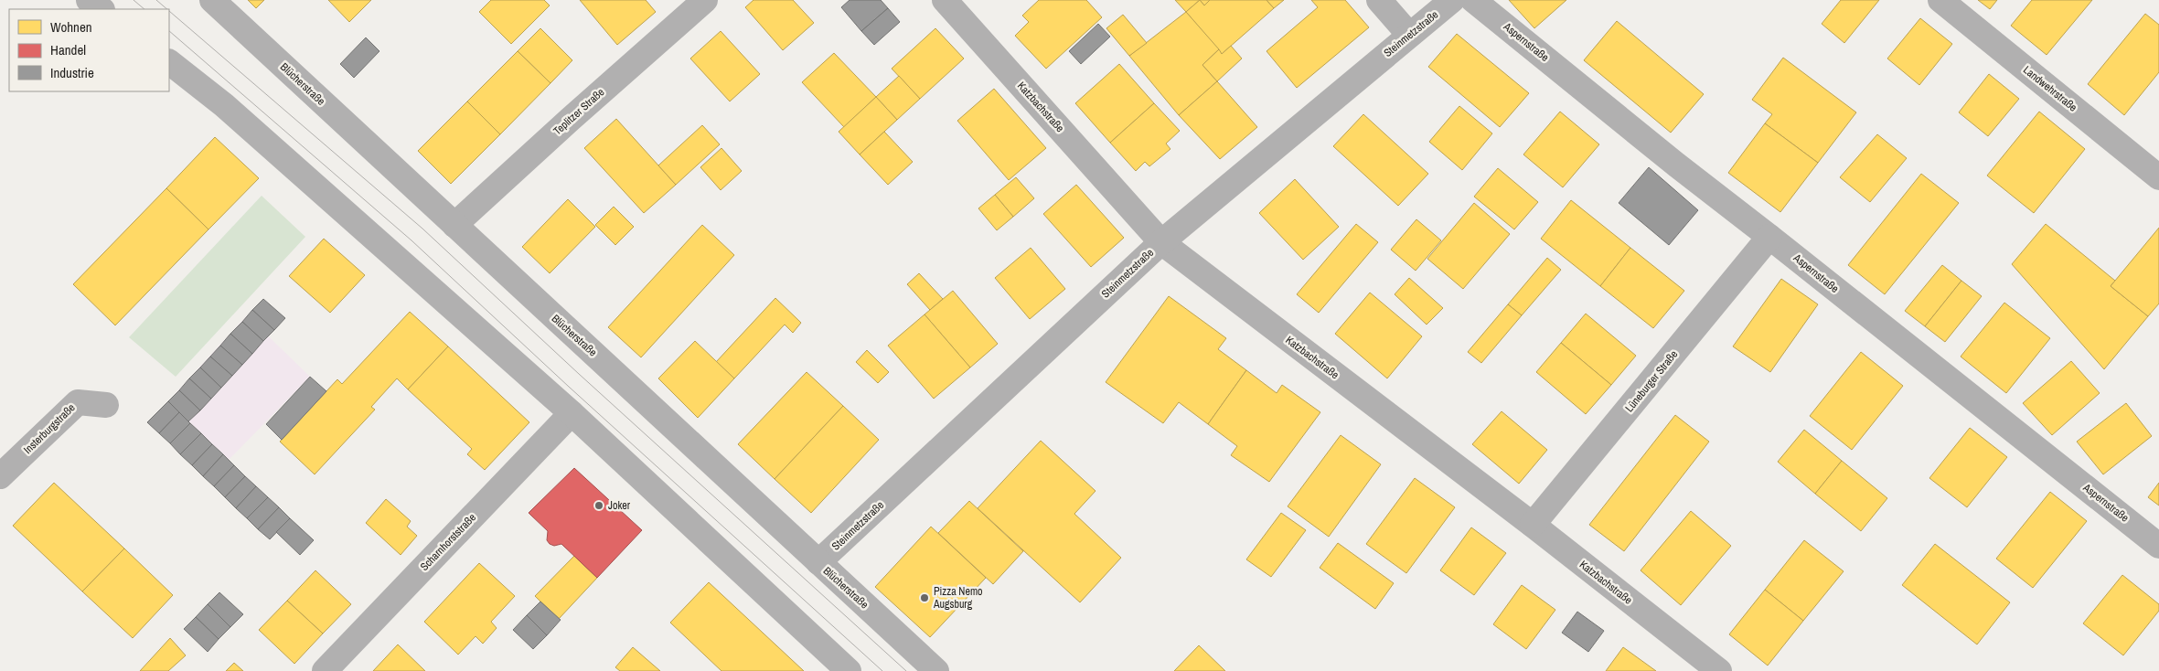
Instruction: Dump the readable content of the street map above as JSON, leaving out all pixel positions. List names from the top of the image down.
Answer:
{
  "streets": {
    "street": [
      "Steinmetzstraße",
      "Aspernstraße",
      "Blücherstraße",
      "Landwehrstraße",
      "Katzbachstraße",
      "Teplitzer Straße",
      "Lüneburger Straße",
      "Insterburgstraße",
      "Scharnhorststraße"
    ]
  },
  "crossings": [
    ["Steinmetzstraße", "Blücherstraße"],
    ["Steinmetzstraße", "Katzbachstraße"],
    ["Aspernstraße", "Lüneburger Straße"],
    ["Blücherstraße", "Teplitzer Straße"],
    ["Katzbachstraße", "Lüneburger Straße"]
  ],
  "places": ["Joker", "Pizza Nemo Augsburg"],
  "legend": ["Wohnen", "Handel", "Industrie"]
}
